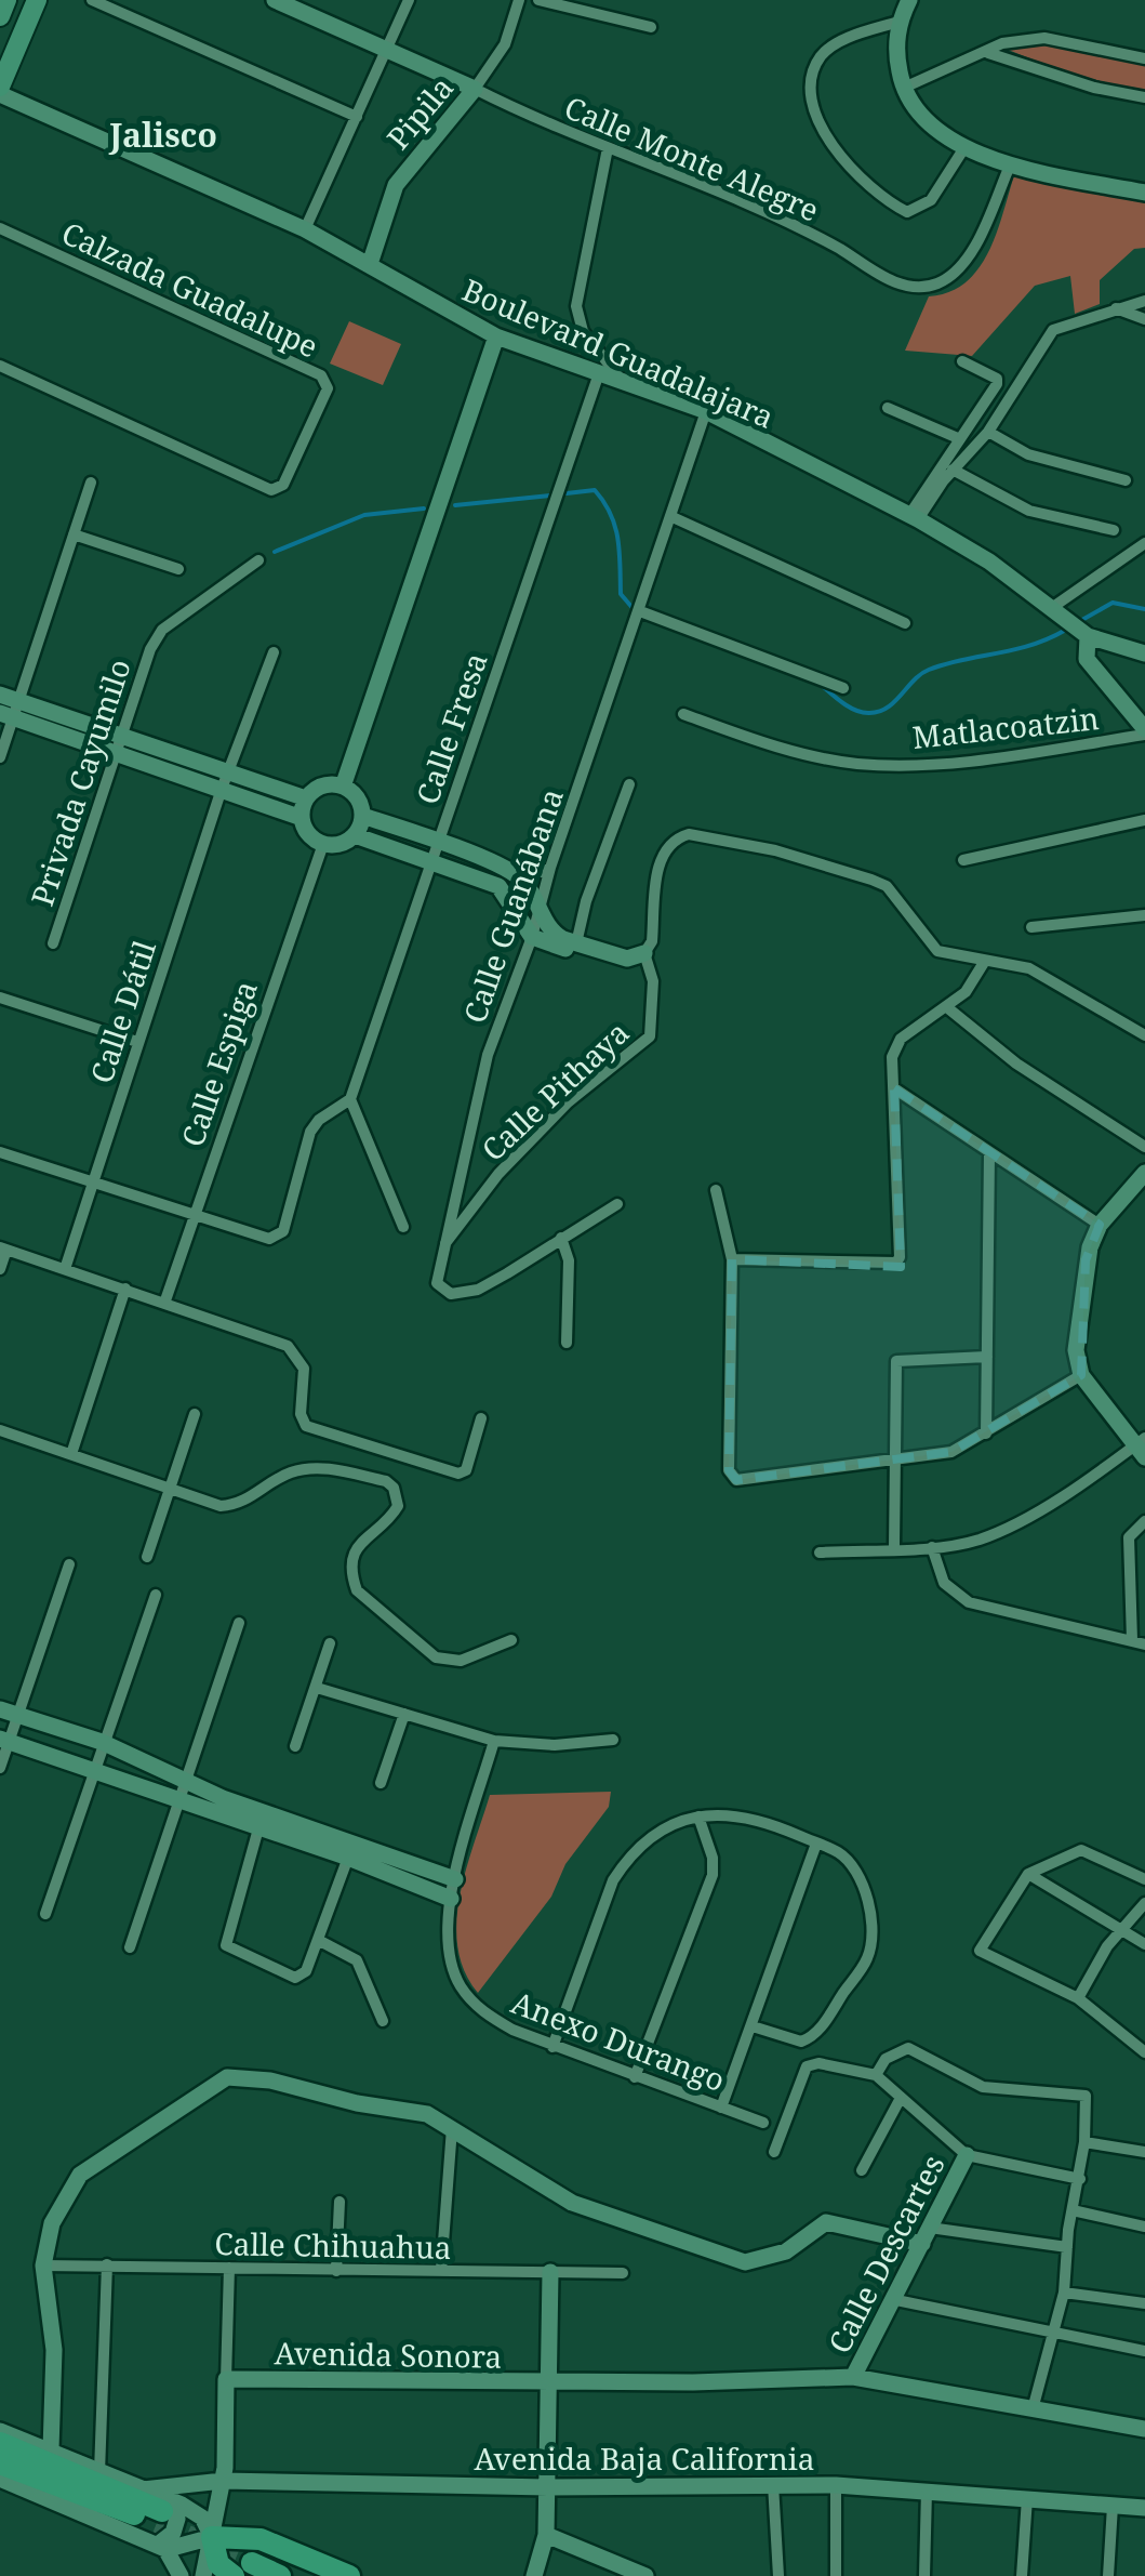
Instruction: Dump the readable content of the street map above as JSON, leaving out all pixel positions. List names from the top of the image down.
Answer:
{
  "streets": {
    "main road": [
      "Pipila",
      "Boulevard Guadalajara",
      "Calle Descartes",
      "Avenida Sonora",
      "Avenida Baja California"
    ],
    "street": [
      "Calle Monte Alegre",
      "Calzada Guadalupe",
      "Matlacoatzin",
      "Calle Fresa",
      "Privada Cayumilo",
      "Calle Guanábana",
      "Calle Dátil",
      "Calle Espiga",
      "Calle Pithaya",
      "Anexo Durango",
      "Calle Chihuahua"
    ]
  },
  "crossings": [
    ["Pipila", "Calle Monte Alegre"],
    ["Pipila", "Boulevard Guadalajara"],
    ["Boulevard Guadalajara", "Calle Fresa"],
    ["Boulevard Guadalajara", "Calle Guanábana"],
    ["Calle Guanábana", "Calle Pithaya"]
  ],
  "districts": ["Jalisco"]
}
